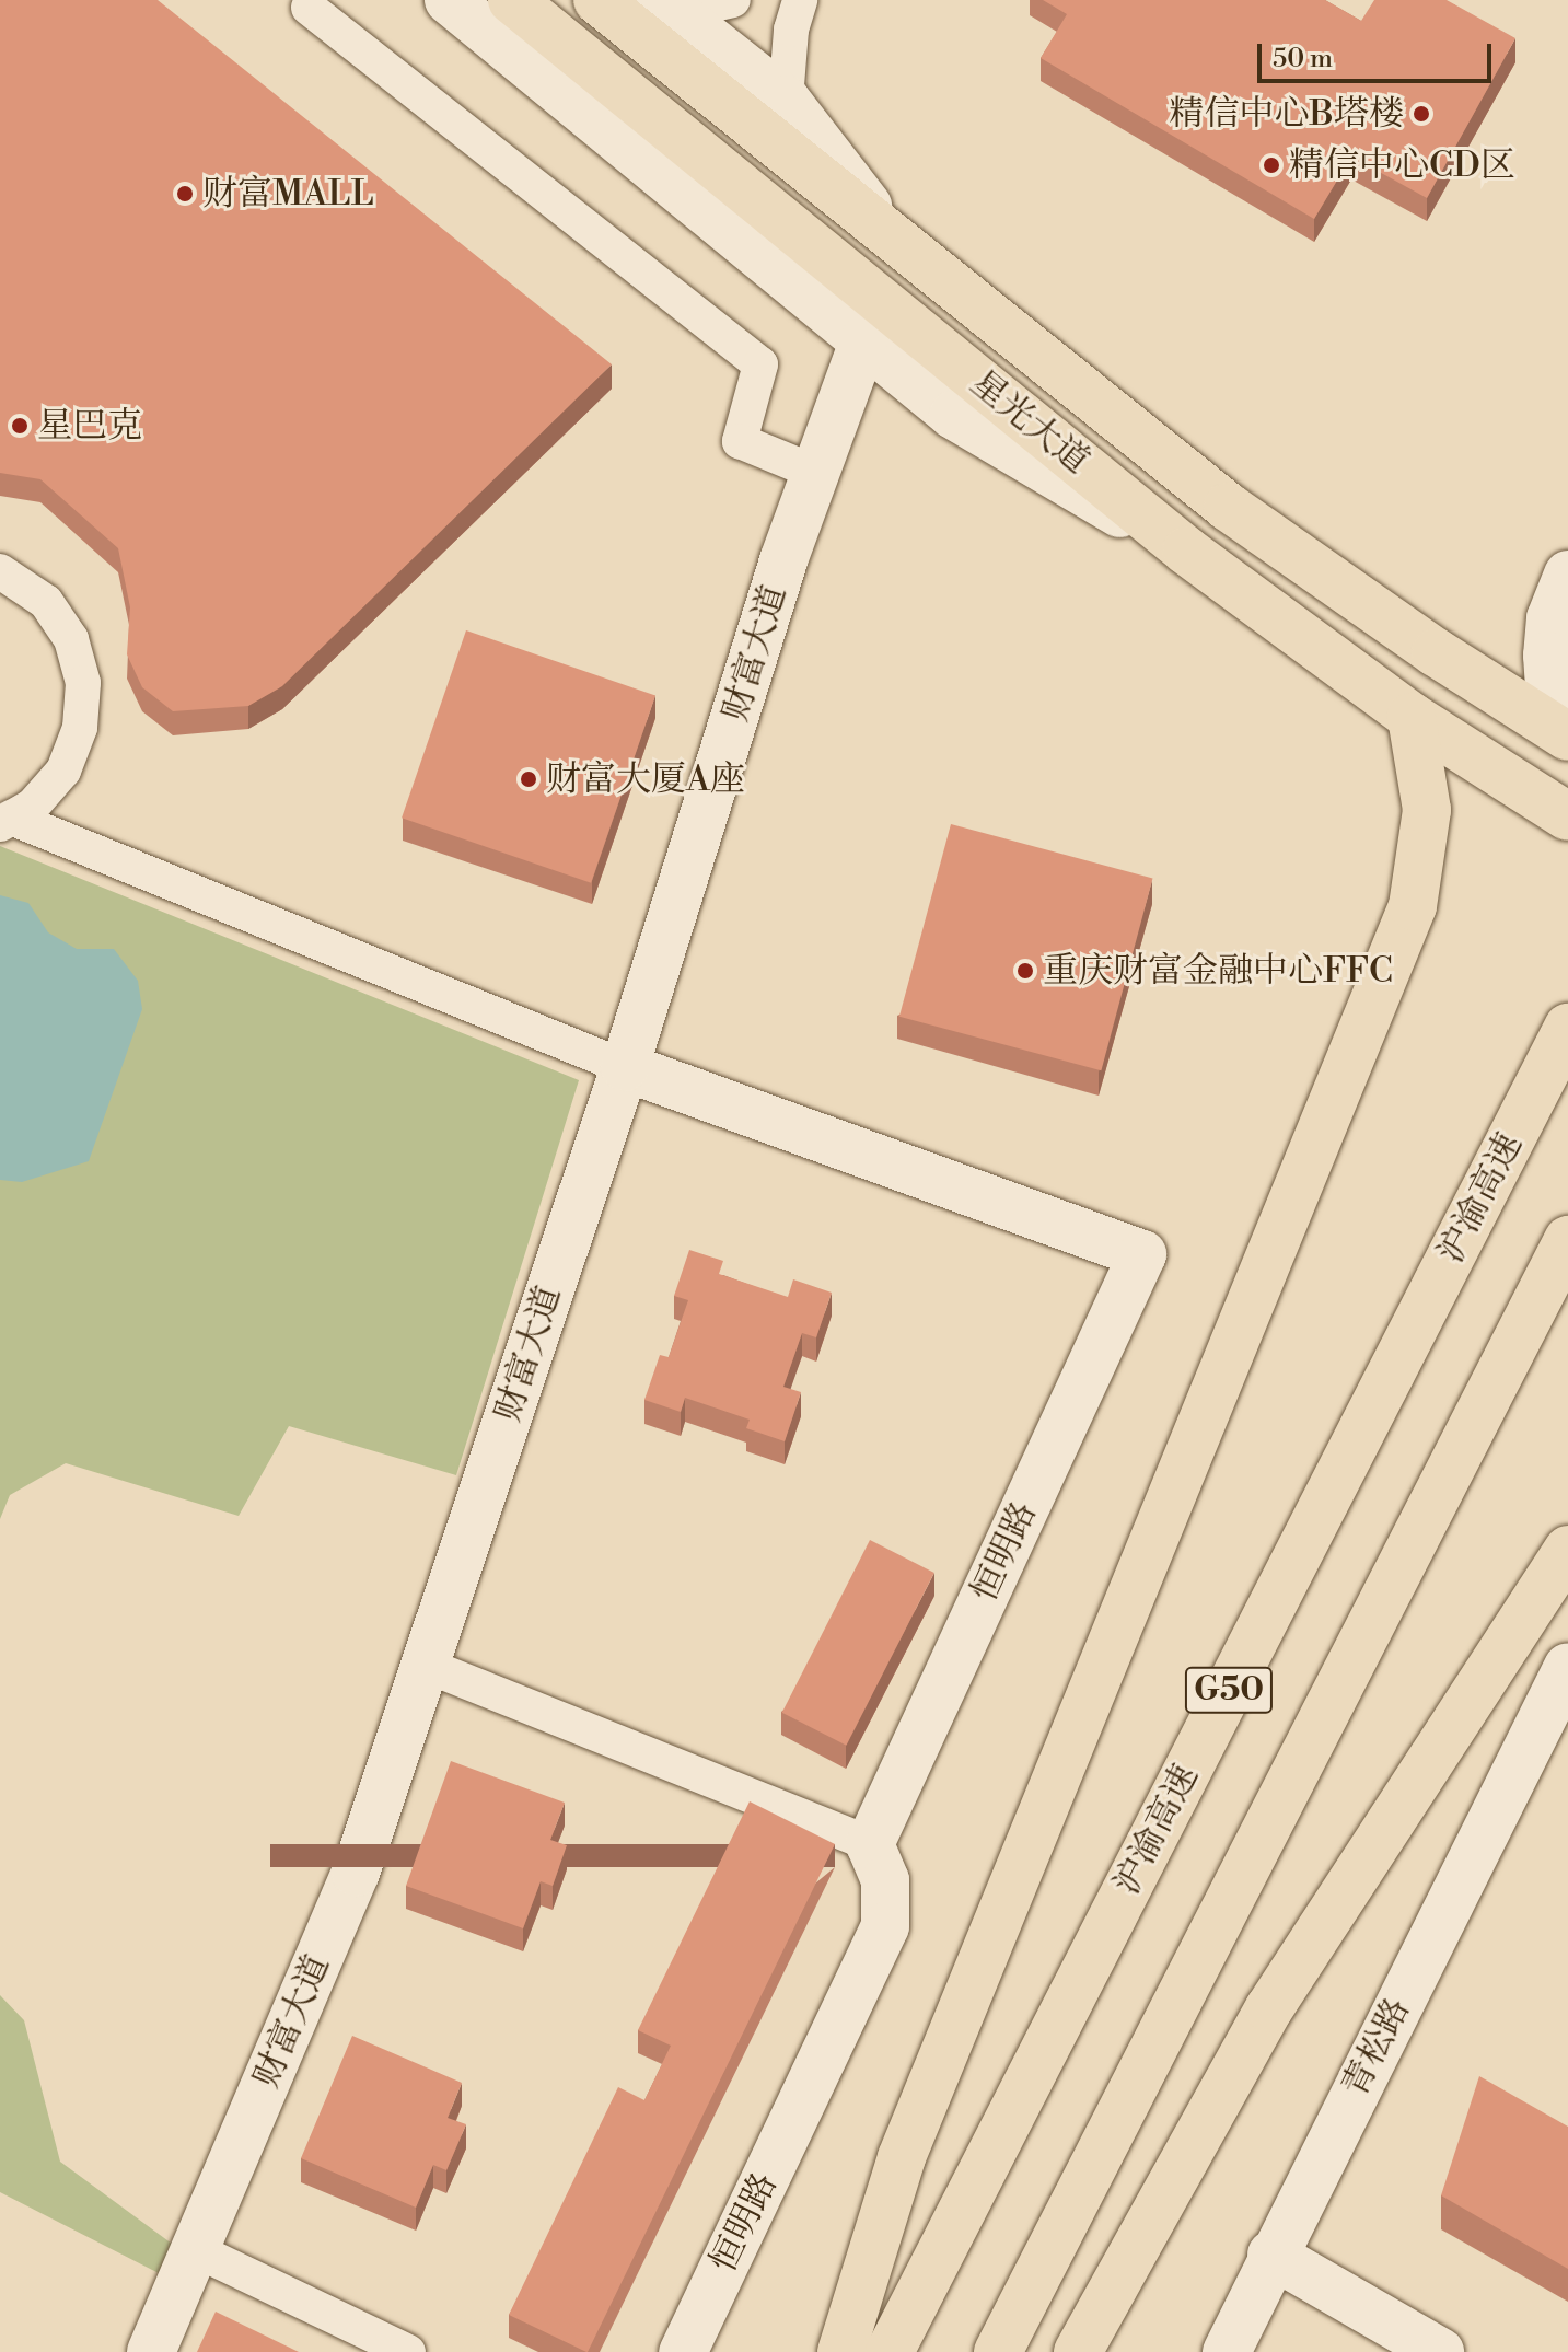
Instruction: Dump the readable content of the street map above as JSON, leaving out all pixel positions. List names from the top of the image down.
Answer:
{
  "streets": {
    "main road": ["星光大道", "沪渝高速", "G50"],
    "street": ["财富大道", "恒明路", "青松路"]
  },
  "crossings": [
    ["财富大道", "恒明路"]
  ],
  "places": [
    "精信中心B塔楼",
    "精信中心CD区",
    "财富MALL",
    "星巴克",
    "财富大厦A座",
    "重庆财富金融中心FFC"
  ],
  "scale_bar": "50 m"
}
